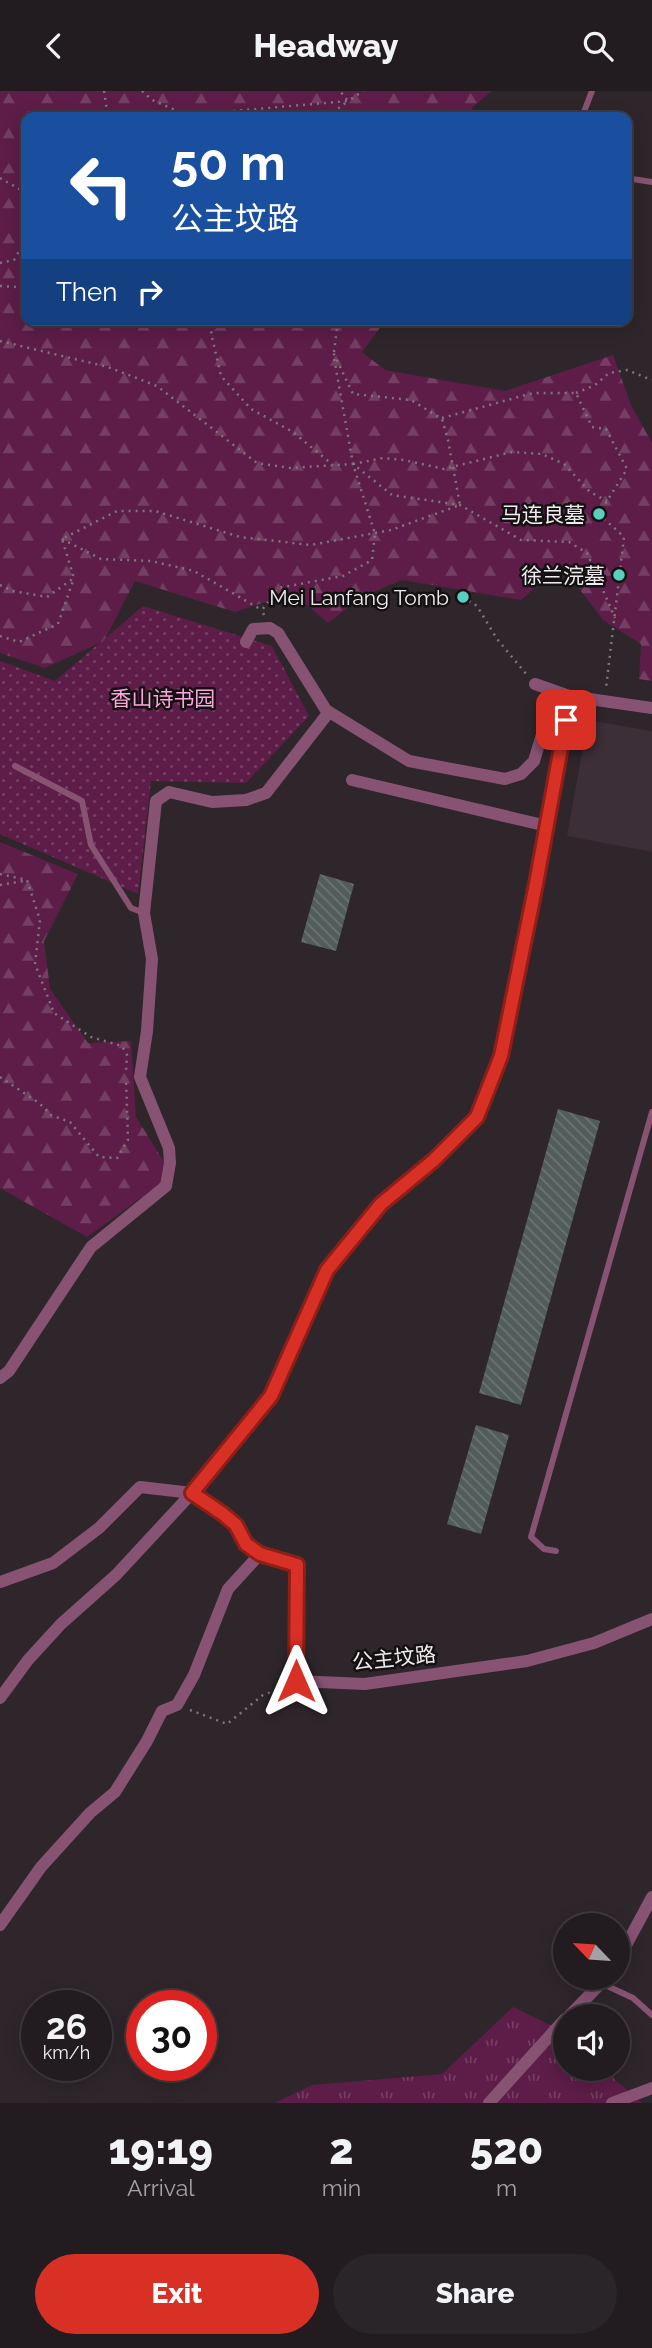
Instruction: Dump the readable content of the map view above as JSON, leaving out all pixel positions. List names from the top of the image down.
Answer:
{
  "streets": {
    "street": ["公主坟路"]
  },
  "parks": ["香山诗书园"],
  "places": ["马连良墓", "徐兰浣墓", "Mei Lanfang Tomb"],
  "north": "top left",
  "page": {
    "header": "Headway",
    "turn": ["50 m", "公主坟路"],
    "then": "Then",
    "speed": "26 km/h",
    "limit": "30",
    "eta": [
      "19:19",
      "Arrival",
      "2",
      "min",
      "520",
      "m"
    ],
    "buttons": ["Exit", "Share"]
  }
}
